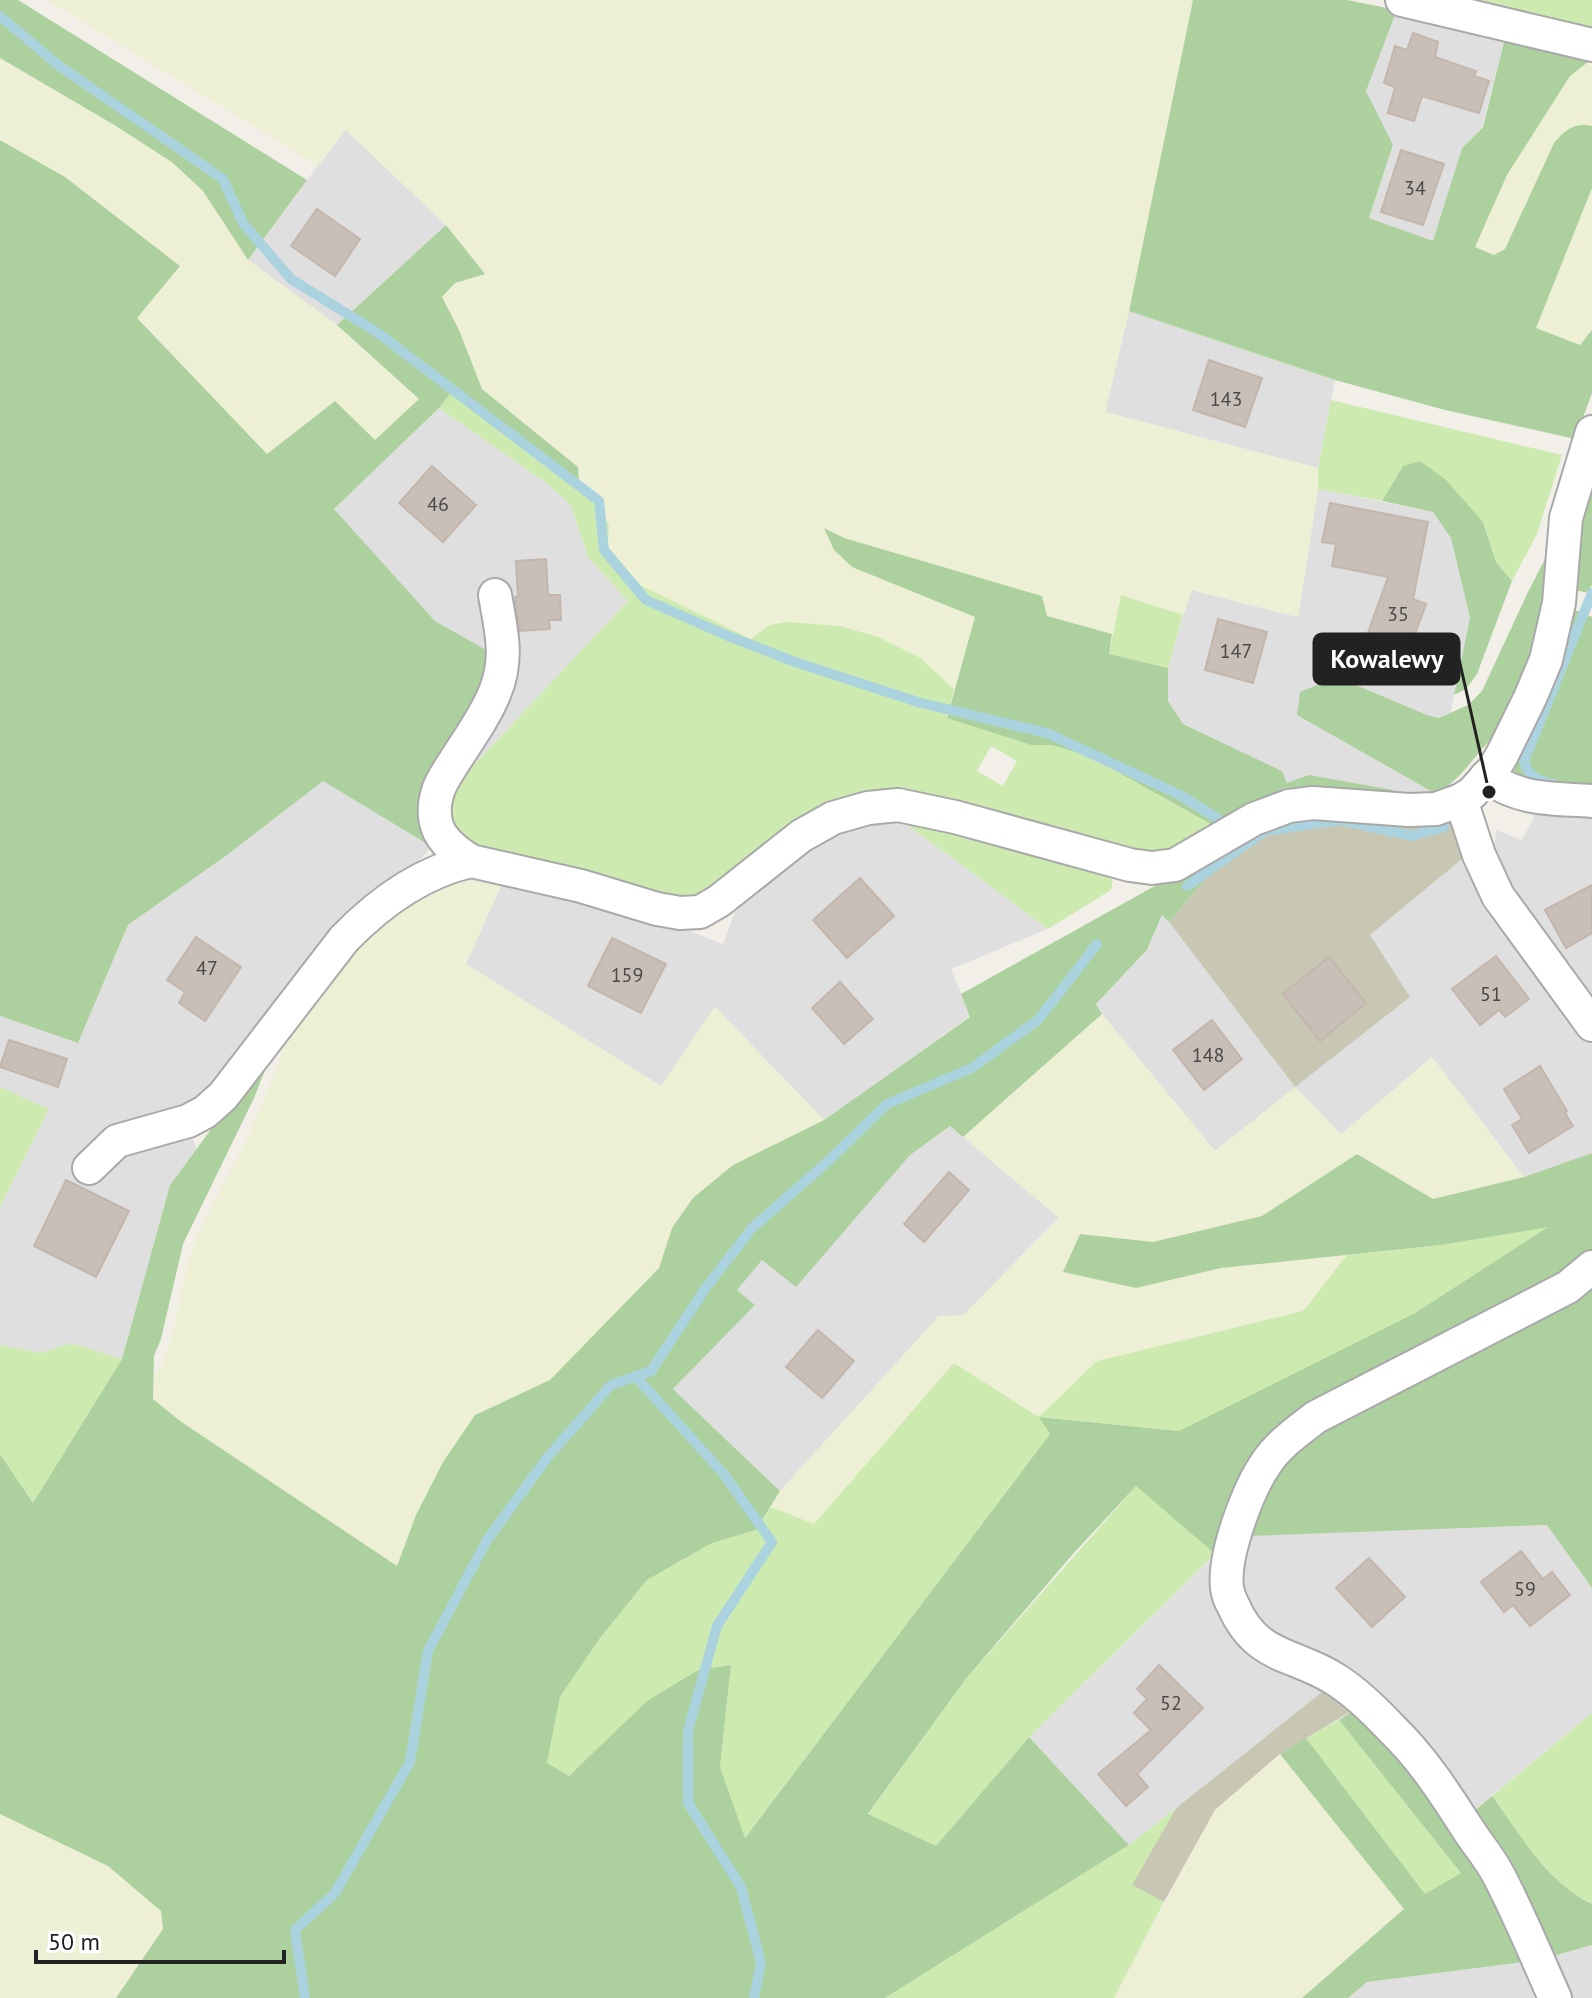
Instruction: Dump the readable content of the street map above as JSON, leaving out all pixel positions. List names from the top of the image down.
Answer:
{
  "places": ["Kowalewy"],
  "house_numbers": [
    "34",
    "143",
    "46",
    "35",
    "147",
    "47",
    "159",
    "51",
    "148",
    "59",
    "52"
  ],
  "scale_bar": "50 m"
}
